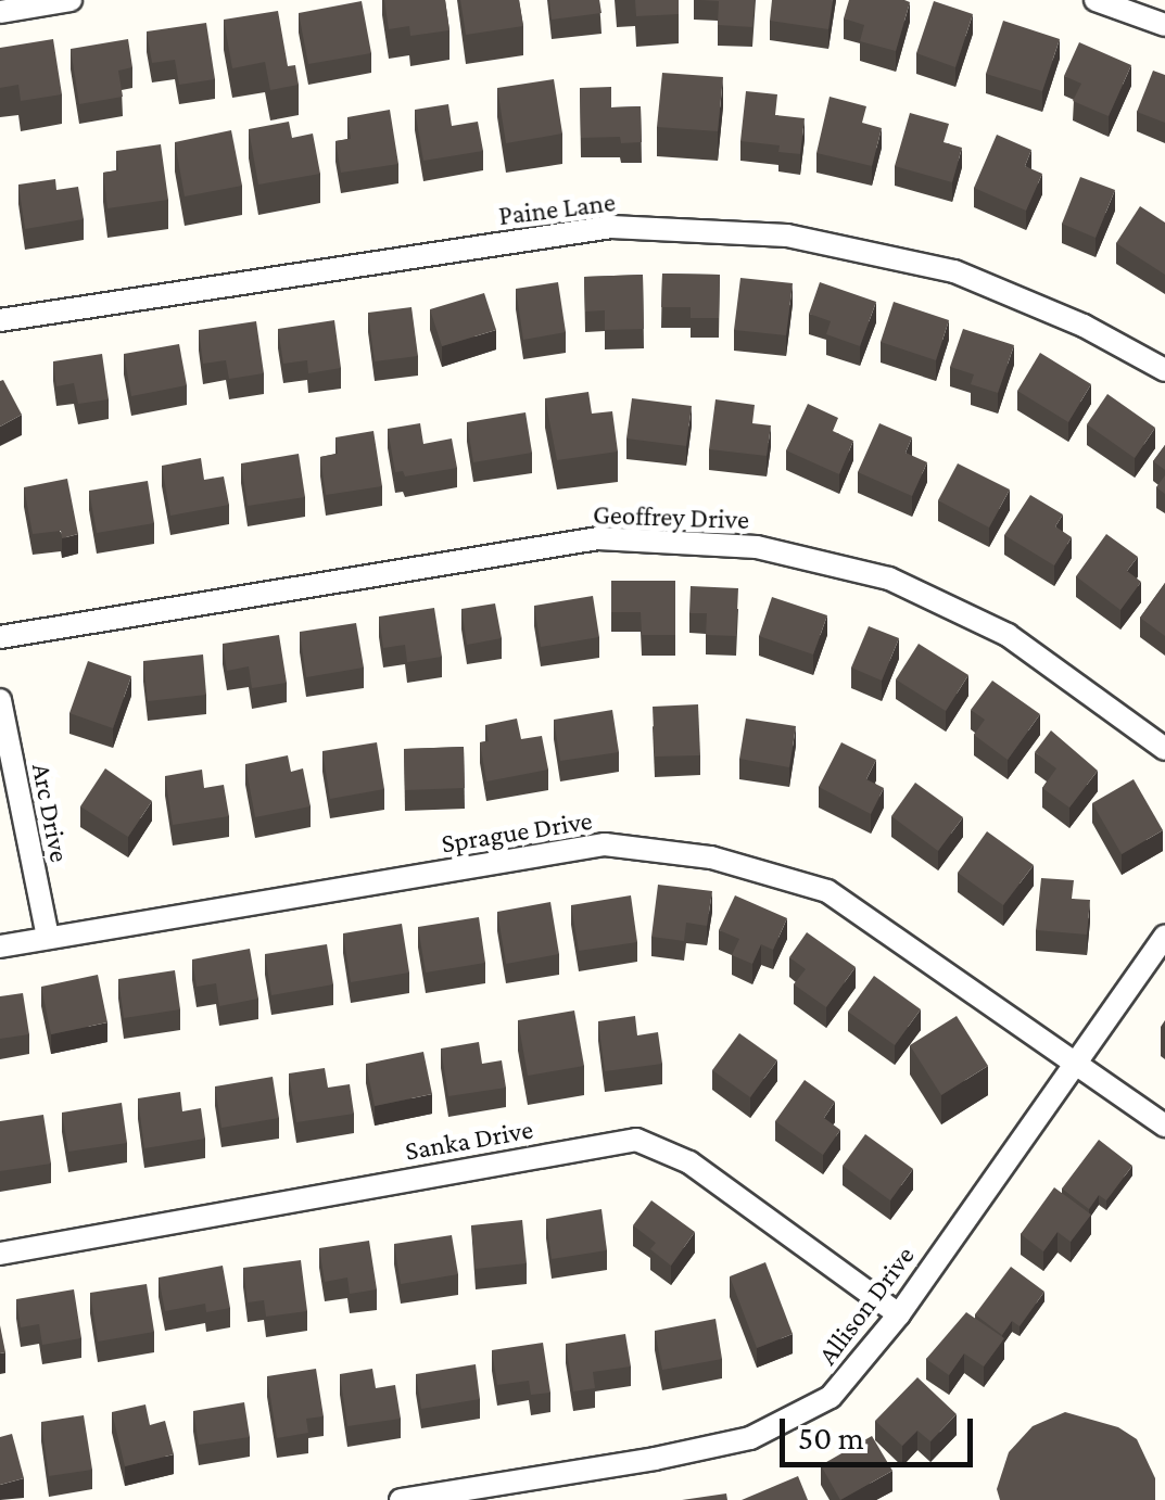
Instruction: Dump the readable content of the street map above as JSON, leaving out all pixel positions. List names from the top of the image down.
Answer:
{
  "streets": {
    "street": [
      "Paine Lane",
      "Geoffrey Drive",
      "Arc Drive",
      "Sprague Drive",
      "Sanka Drive",
      "Allison Drive"
    ]
  },
  "crossings": [
    ["Arc Drive", "Sprague Drive"],
    ["Sprague Drive", "Allison Drive"],
    ["Sanka Drive", "Allison Drive"]
  ],
  "scale_bar": "50 m"
}
